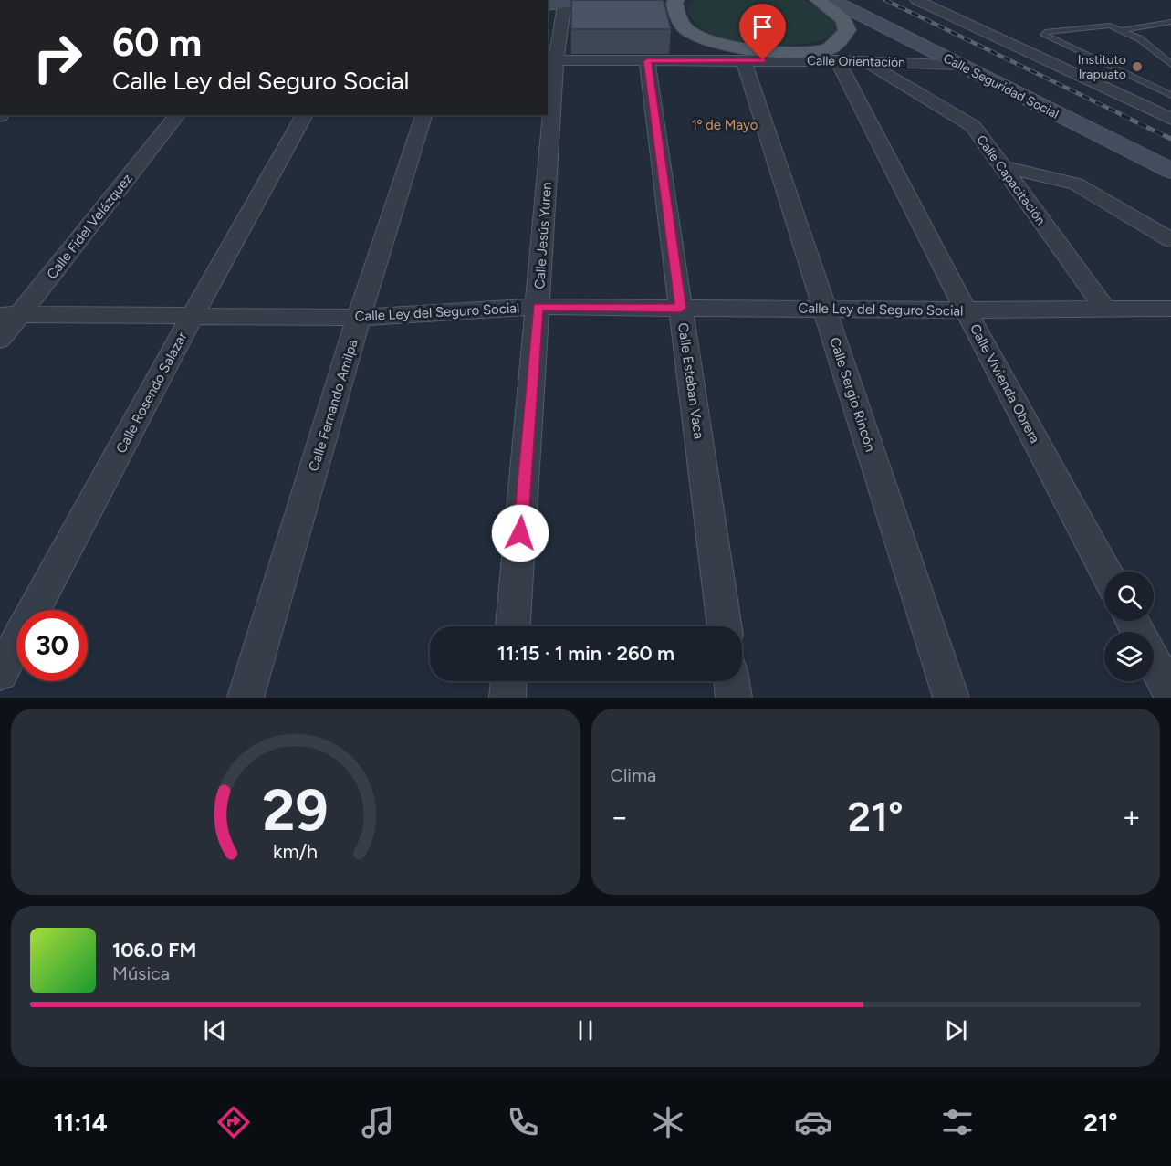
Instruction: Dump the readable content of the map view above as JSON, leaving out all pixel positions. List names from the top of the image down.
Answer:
{
  "streets": {
    "street": [
      "Calle Orientación",
      "Calle Seguridad Social",
      "Calle Capacitación",
      "Calle Fidel Velázquez",
      "Calle Jesús Yuren",
      "Calle Ley del Seguro Social",
      "Calle Esteban Vaca",
      "Calle Vivienda Obrera",
      "Calle Rosendo Salazar",
      "Calle Sergio Rincón",
      "Calle Fernando Amilpa"
    ]
  },
  "crossings": [
    ["Calle Orientación", "Calle Seguridad Social"],
    ["Calle Orientación", "Calle Capacitación"],
    ["Calle Orientación", "Calle Jesús Yuren"],
    ["Calle Orientación", "Calle Esteban Vaca"],
    ["Calle Orientación", "Calle Vivienda Obrera"],
    ["Calle Orientación", "Calle Sergio Rincón"],
    ["Calle Capacitación", "Calle Ley del Seguro Social"],
    ["Calle Fidel Velázquez", "Calle Ley del Seguro Social"],
    ["Calle Jesús Yuren", "Calle Ley del Seguro Social"],
    ["Calle Ley del Seguro Social", "Calle Esteban Vaca"],
    ["Calle Ley del Seguro Social", "Calle Vivienda Obrera"],
    ["Calle Ley del Seguro Social", "Calle Rosendo Salazar"],
    ["Calle Ley del Seguro Social", "Calle Sergio Rincón"],
    ["Calle Ley del Seguro Social", "Calle Fernando Amilpa"]
  ],
  "districts": ["1º de Mayo"],
  "places": ["Instituto Irapuato"],
  "page": {
    "turn": ["60 m", "Calle Ley del Seguro Social"],
    "limit": "30",
    "trip": "11:15 · 1 min · 260 m",
    "tile": "Clima",
    "heat": ["−", "21°", "+"],
    "song": ["106.0 FM", "Música"],
    "tabs": ["11:14", "21°"],
    "gauge": ["29", "km/h"]
  }
}
